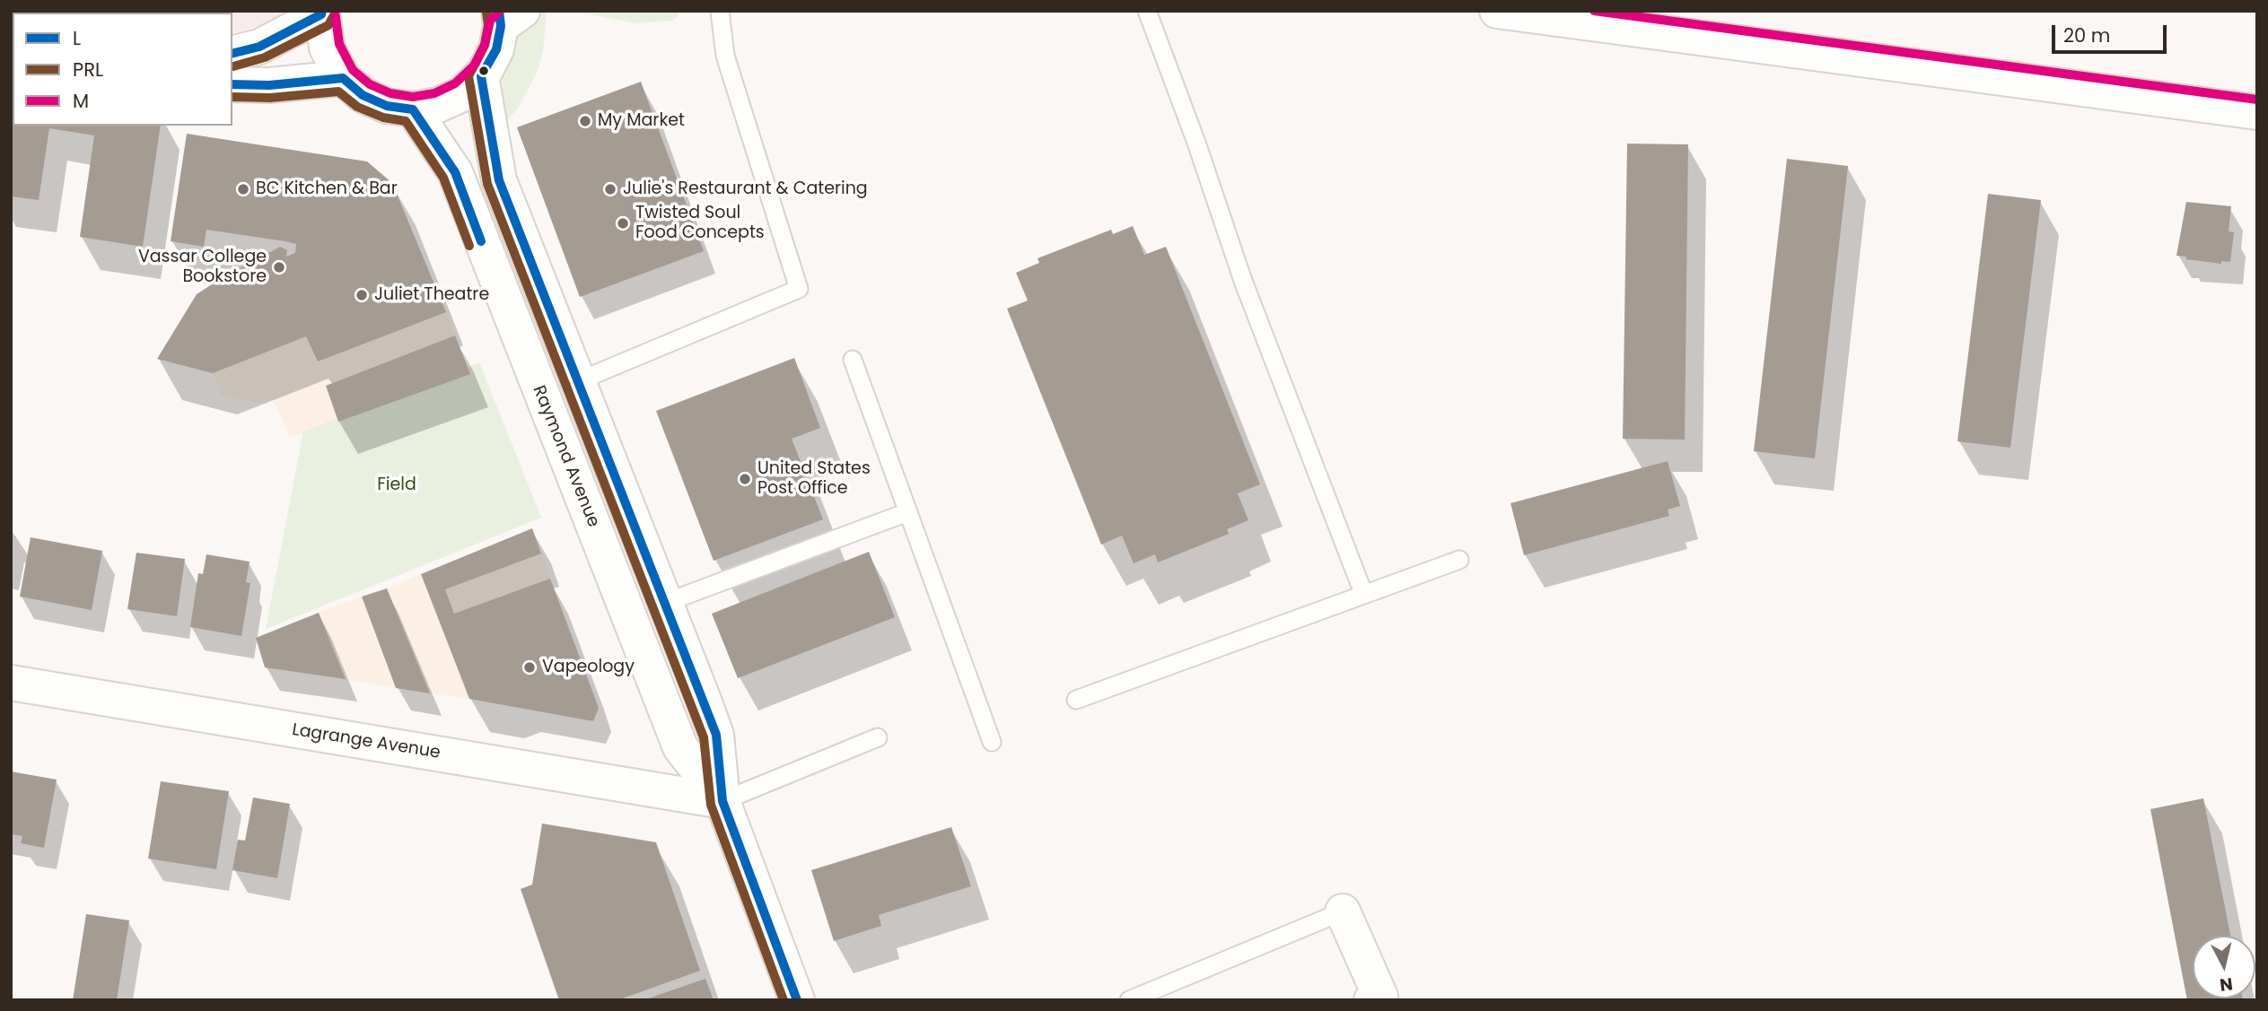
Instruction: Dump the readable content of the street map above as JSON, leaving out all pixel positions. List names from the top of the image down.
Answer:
{
  "streets": {
    "main road": ["Raymond Avenue", "Lagrange Avenue"]
  },
  "crossings": [
    ["Raymond Avenue", "Lagrange Avenue"]
  ],
  "parks": ["Field"],
  "places": [
    "My Market",
    "BC Kitchen & Bar",
    "Julie's Restaurant & Catering",
    "Twisted Soul Food Concepts",
    "Vassar College Bookstore",
    "Juliet Theatre",
    "United States Post Office",
    "Vapeology"
  ],
  "lines": ["transit line L", "transit line M", "transit line PRL"],
  "legend": ["L", "PRL", "M"],
  "scale_bar": "20 m",
  "north": "bottom"
}
